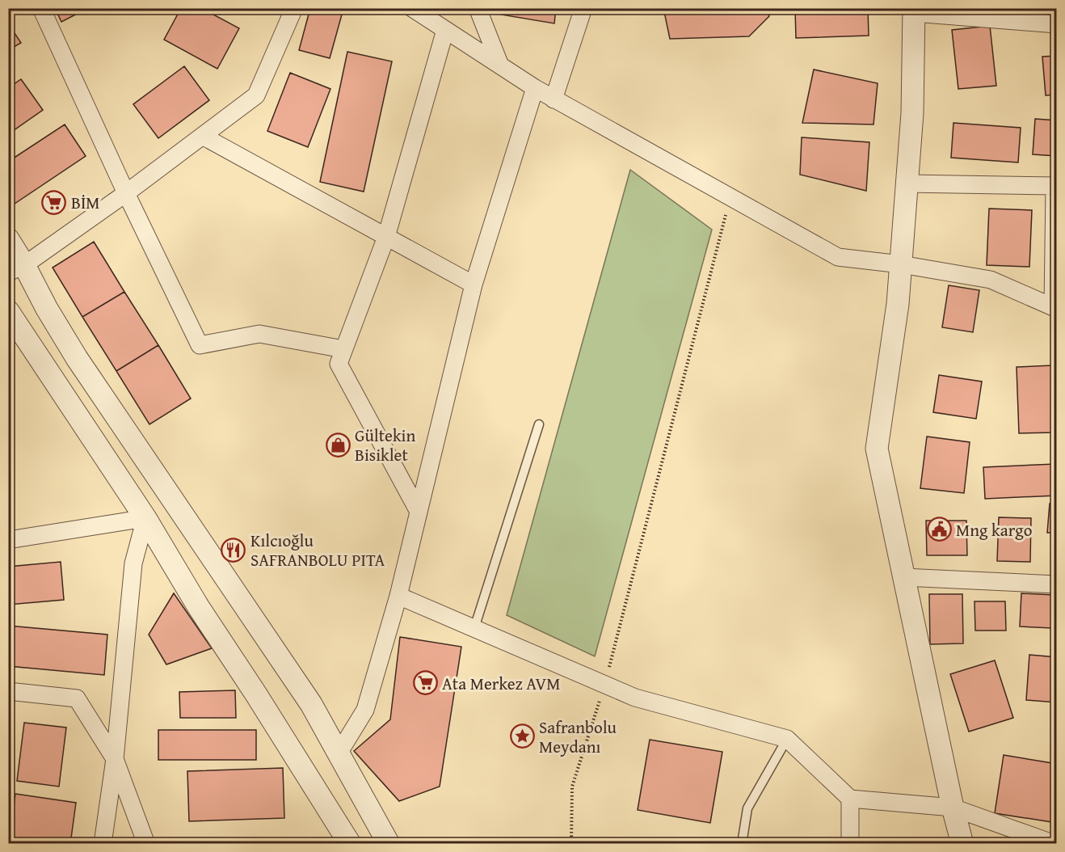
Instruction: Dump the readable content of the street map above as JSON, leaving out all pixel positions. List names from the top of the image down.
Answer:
{
  "places": {
    "supermarket": ["BİM", "Ata Merkez AVM"],
    "shop": ["Gültekin Bisiklet"],
    "public building": ["Mng kargo"],
    "restaurant": ["Kılcıoğlu SAFRANBOLU PITA"],
    "place": ["Safranbolu Meydanı"]
  }
}
